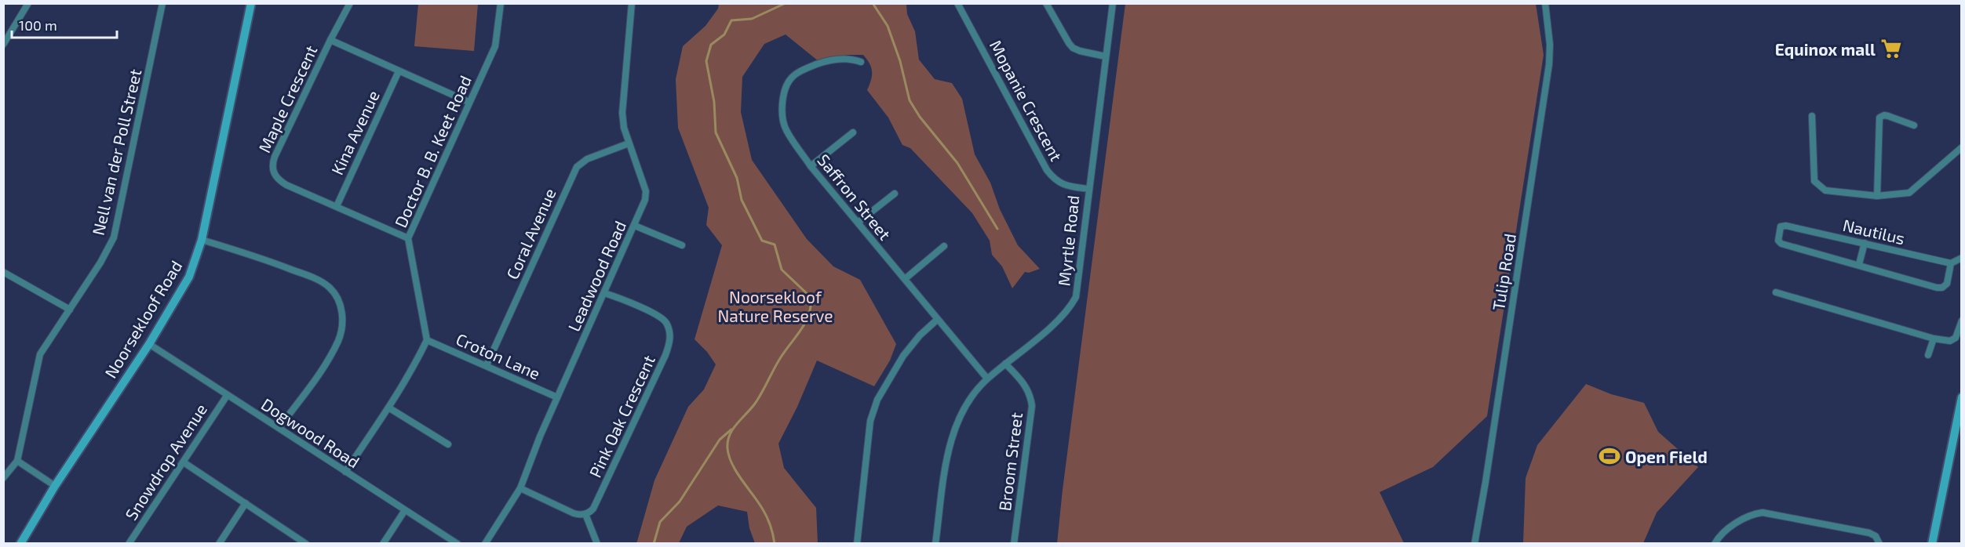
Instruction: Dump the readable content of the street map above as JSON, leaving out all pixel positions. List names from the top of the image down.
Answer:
{
  "streets": {
    "street": [
      "Maple Crescent",
      "Mopanie Crescent",
      "Kina Avenue",
      "Doctor B. B. Keet Road",
      "Nell van der Poll Street",
      "Saffron Street",
      "Nautilus",
      "Coral Avenue",
      "Myrtle Road",
      "Tulip Road",
      "Leadwood Road",
      "Noorsekloof Road",
      "Croton Lane",
      "Pink Oak Crescent",
      "Dogwood Road",
      "Snowdrop Avenue",
      "Broom Street"
    ]
  },
  "crossings": [
    ["Maple Crescent", "Kina Avenue"],
    ["Maple Crescent", "Doctor B. B. Keet Road"],
    ["Mopanie Crescent", "Myrtle Road"],
    ["Doctor B. B. Keet Road", "Croton Lane"],
    ["Saffron Street", "Myrtle Road"],
    ["Coral Avenue", "Leadwood Road"],
    ["Coral Avenue", "Croton Lane"],
    ["Myrtle Road", "Broom Street"],
    ["Leadwood Road", "Croton Lane"],
    ["Leadwood Road", "Pink Oak Crescent"],
    ["Noorsekloof Road", "Dogwood Road"],
    ["Dogwood Road", "Snowdrop Avenue"]
  ],
  "parks": ["Noorsekloof Nature Reserve"],
  "places": {
    "supermarket": ["Equinox mall"],
    "sports": ["Open Field"]
  },
  "scale_bar": "100 m"
}
